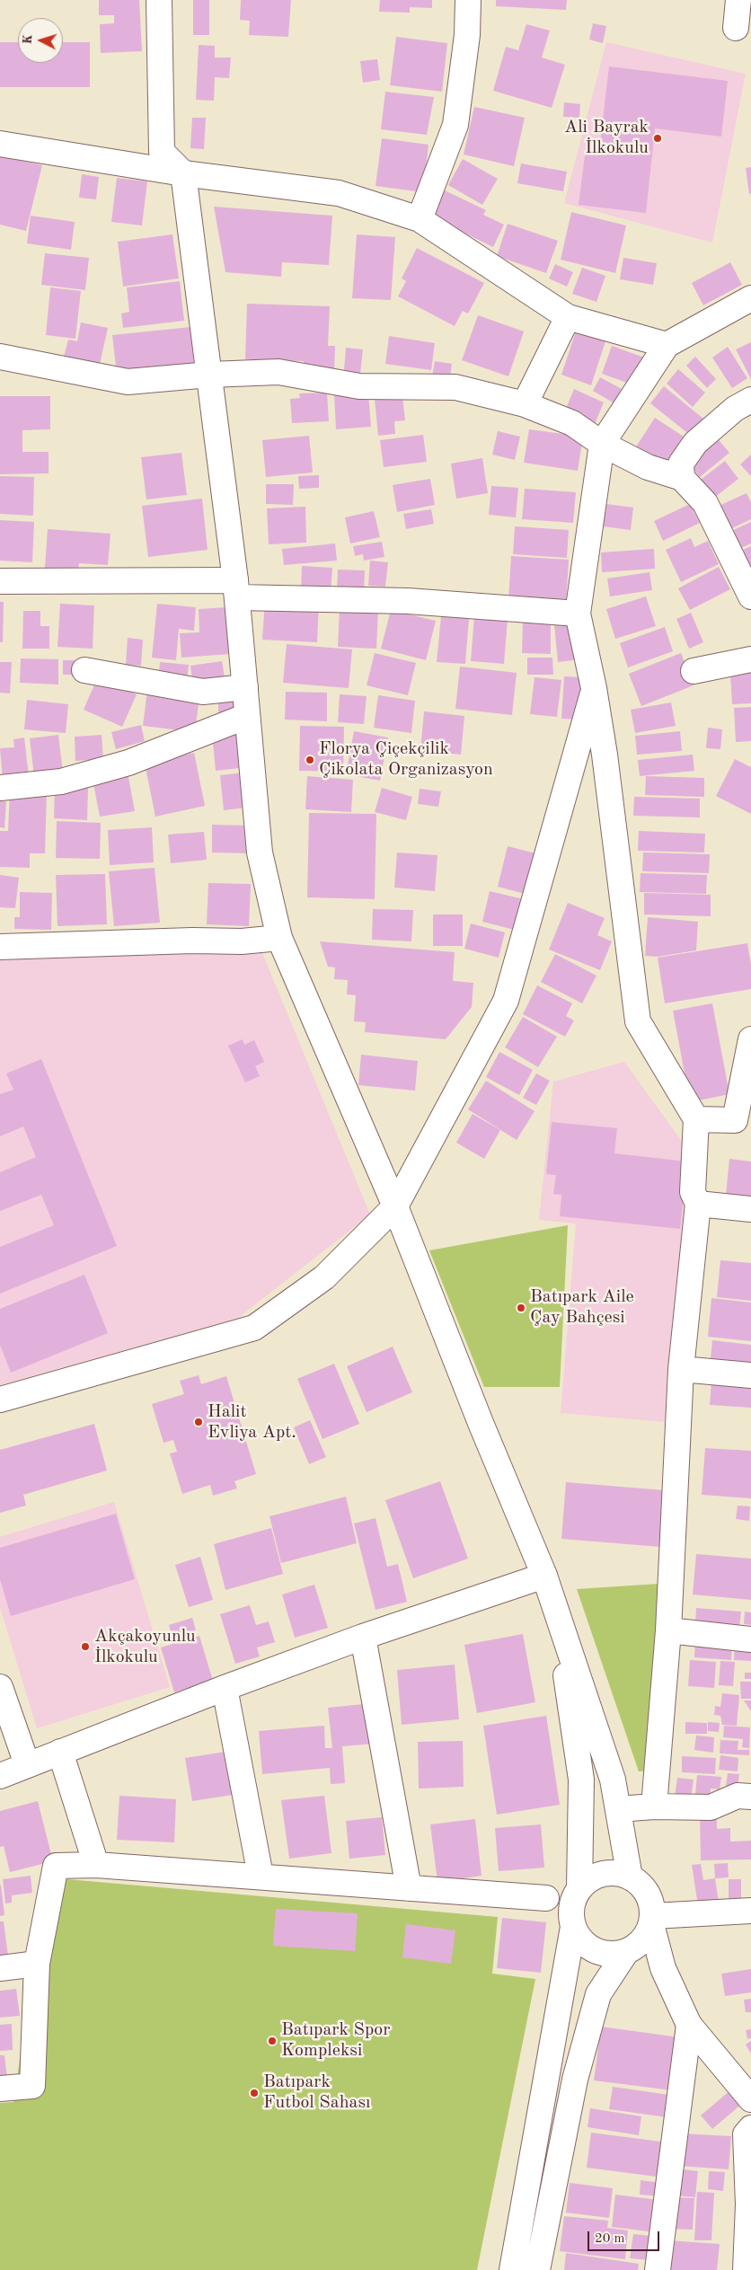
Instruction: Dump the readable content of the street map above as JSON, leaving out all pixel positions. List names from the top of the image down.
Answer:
{
  "places": [
    "Ali Bayrak İlkokulu",
    "Florya Çiçekçilik Çikolata Organizasyon",
    "Batıpark Aile Çay Bahçesi",
    "Halit Evliya Apt.",
    "Akçakoyunlu İlkokulu",
    "Batıpark Spor Kompleksi",
    "Batıpark Futbol Sahası"
  ],
  "scale_bar": "20 m",
  "north": "left"
}
